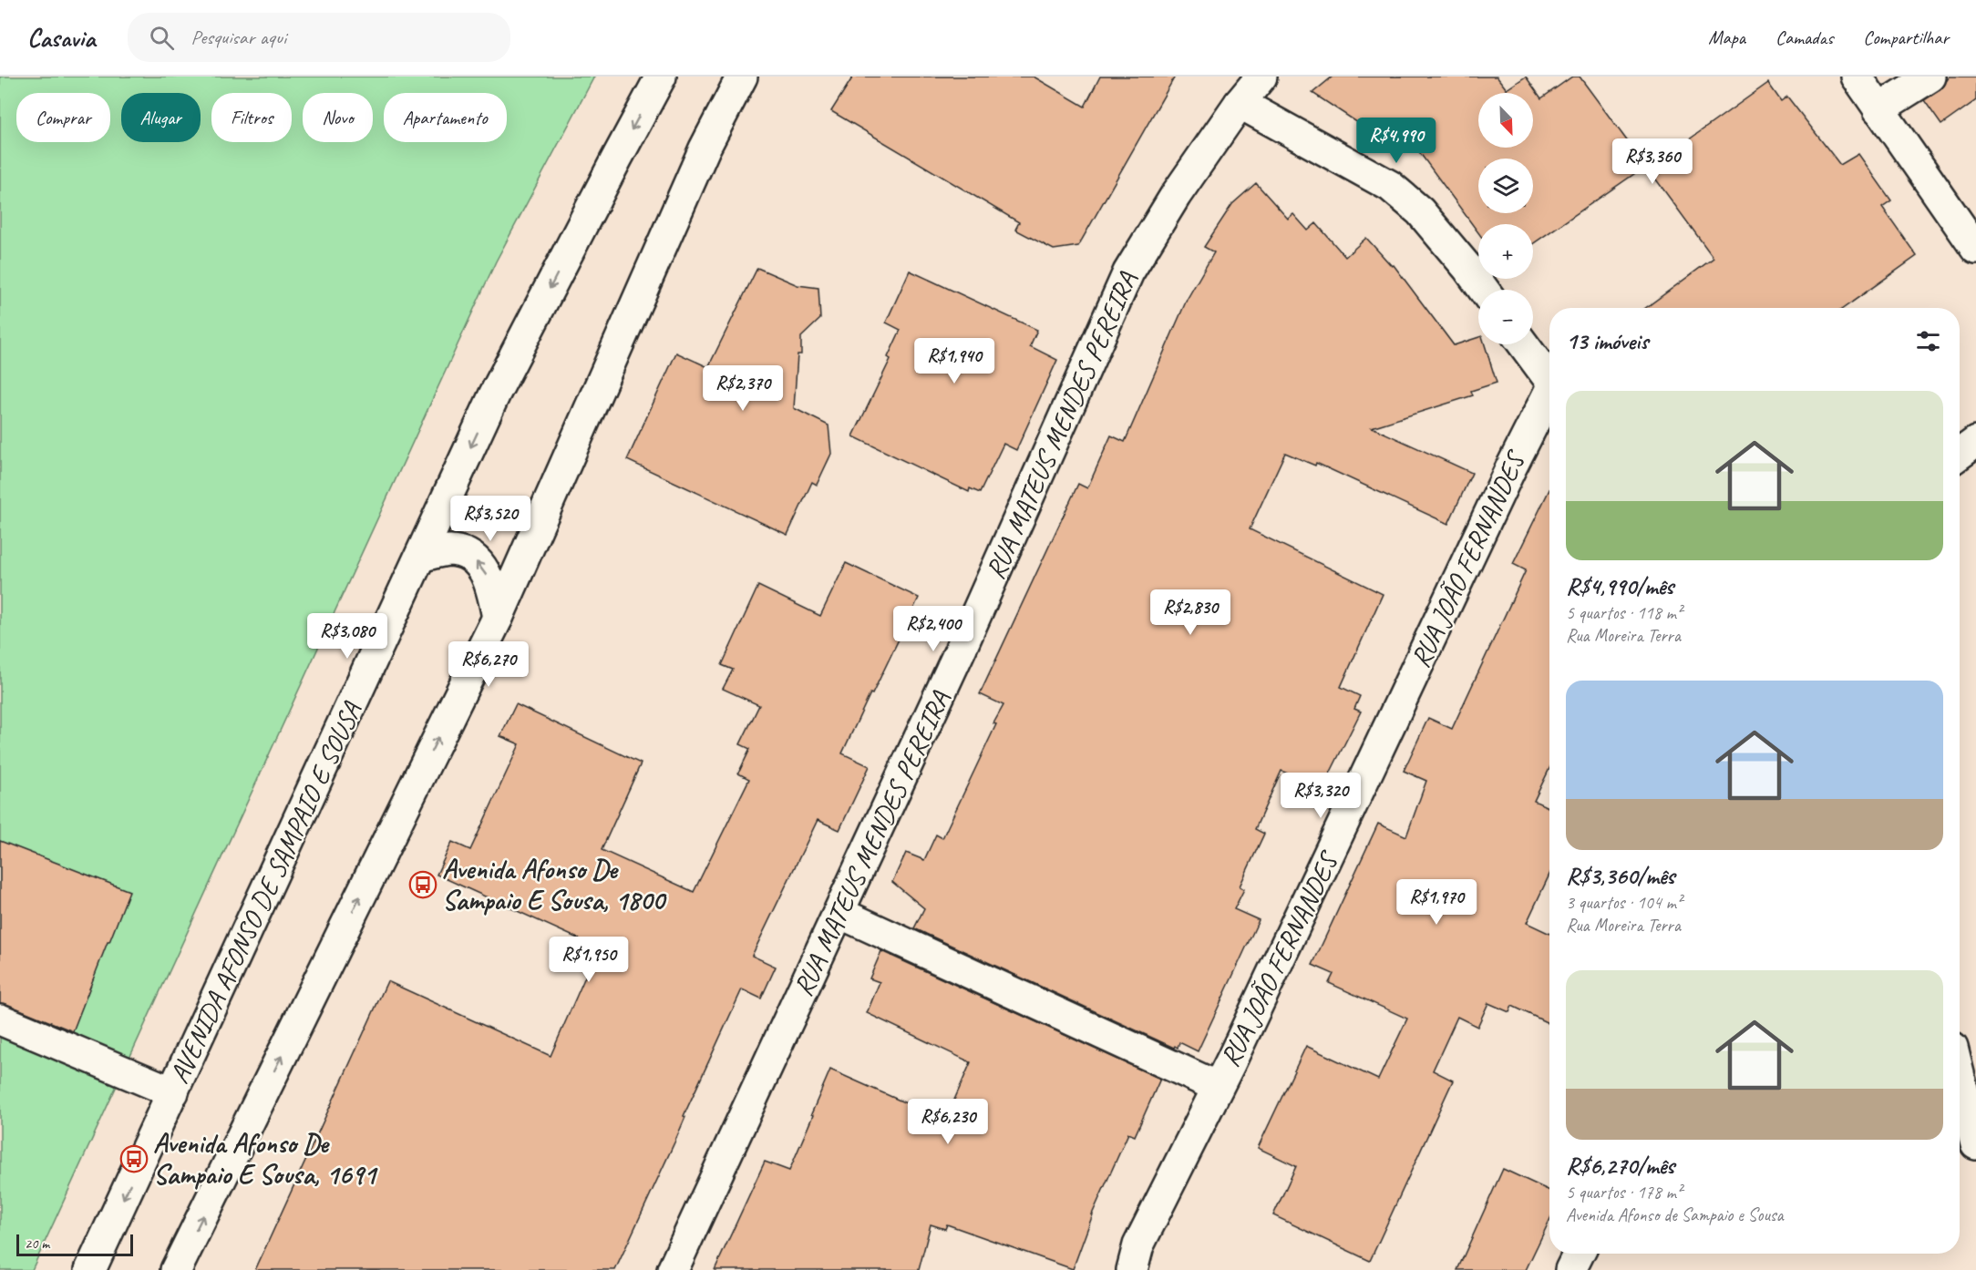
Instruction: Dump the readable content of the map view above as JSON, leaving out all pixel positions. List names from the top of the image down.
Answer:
{
  "streets": {
    "street": ["RUA MATEUS MENDES PEREIRA", "RUA JOÃO FERNANDES", "AVENIDA AFONSO DE SAMPAIO E SOUSA"]
  },
  "places": {
    "bus stop": ["Avenida Afonso De Sampaio E Sousa, 1800", "Avenida Afonso De Sampaio E Sousa, 1691"]
  },
  "scale_bar": "20 m",
  "north": "bottom right",
  "page": {
    "header": "Casavia",
    "search": "Pesquisar aqui",
    "nav": ["Mapa", "Camadas", "Compartilhar"],
    "map_buttons": ["+", "−"],
    "chip": [
      "Comprar",
      "Alugar",
      "Filtros",
      "Novo",
      "Apartamento"
    ],
    "price": [
      "R$4,990",
      "R$3,360",
      "R$1,940",
      "R$2,370",
      "R$3,520",
      "R$2,830",
      "R$2,400",
      "R$3,080",
      "R$6,270",
      "R$3,320",
      "R$1,970",
      "R$1,950",
      "R$6,230"
    ],
    "heading": "13 imóveis",
    "list": [
      {
        "name": "R$4,990/mês",
        "note": "5 quartos · 118 m² · Rua Moreira Terra"
      },
      {
        "name": "R$3,360/mês",
        "note": "3 quartos · 104 m² · Rua Moreira Terra"
      },
      {
        "name": "R$6,270/mês",
        "note": "5 quartos · 178 m² · Avenida Afonso de Sampaio e Sousa"
      }
    ],
    "scale": "20 m"
  }
}
